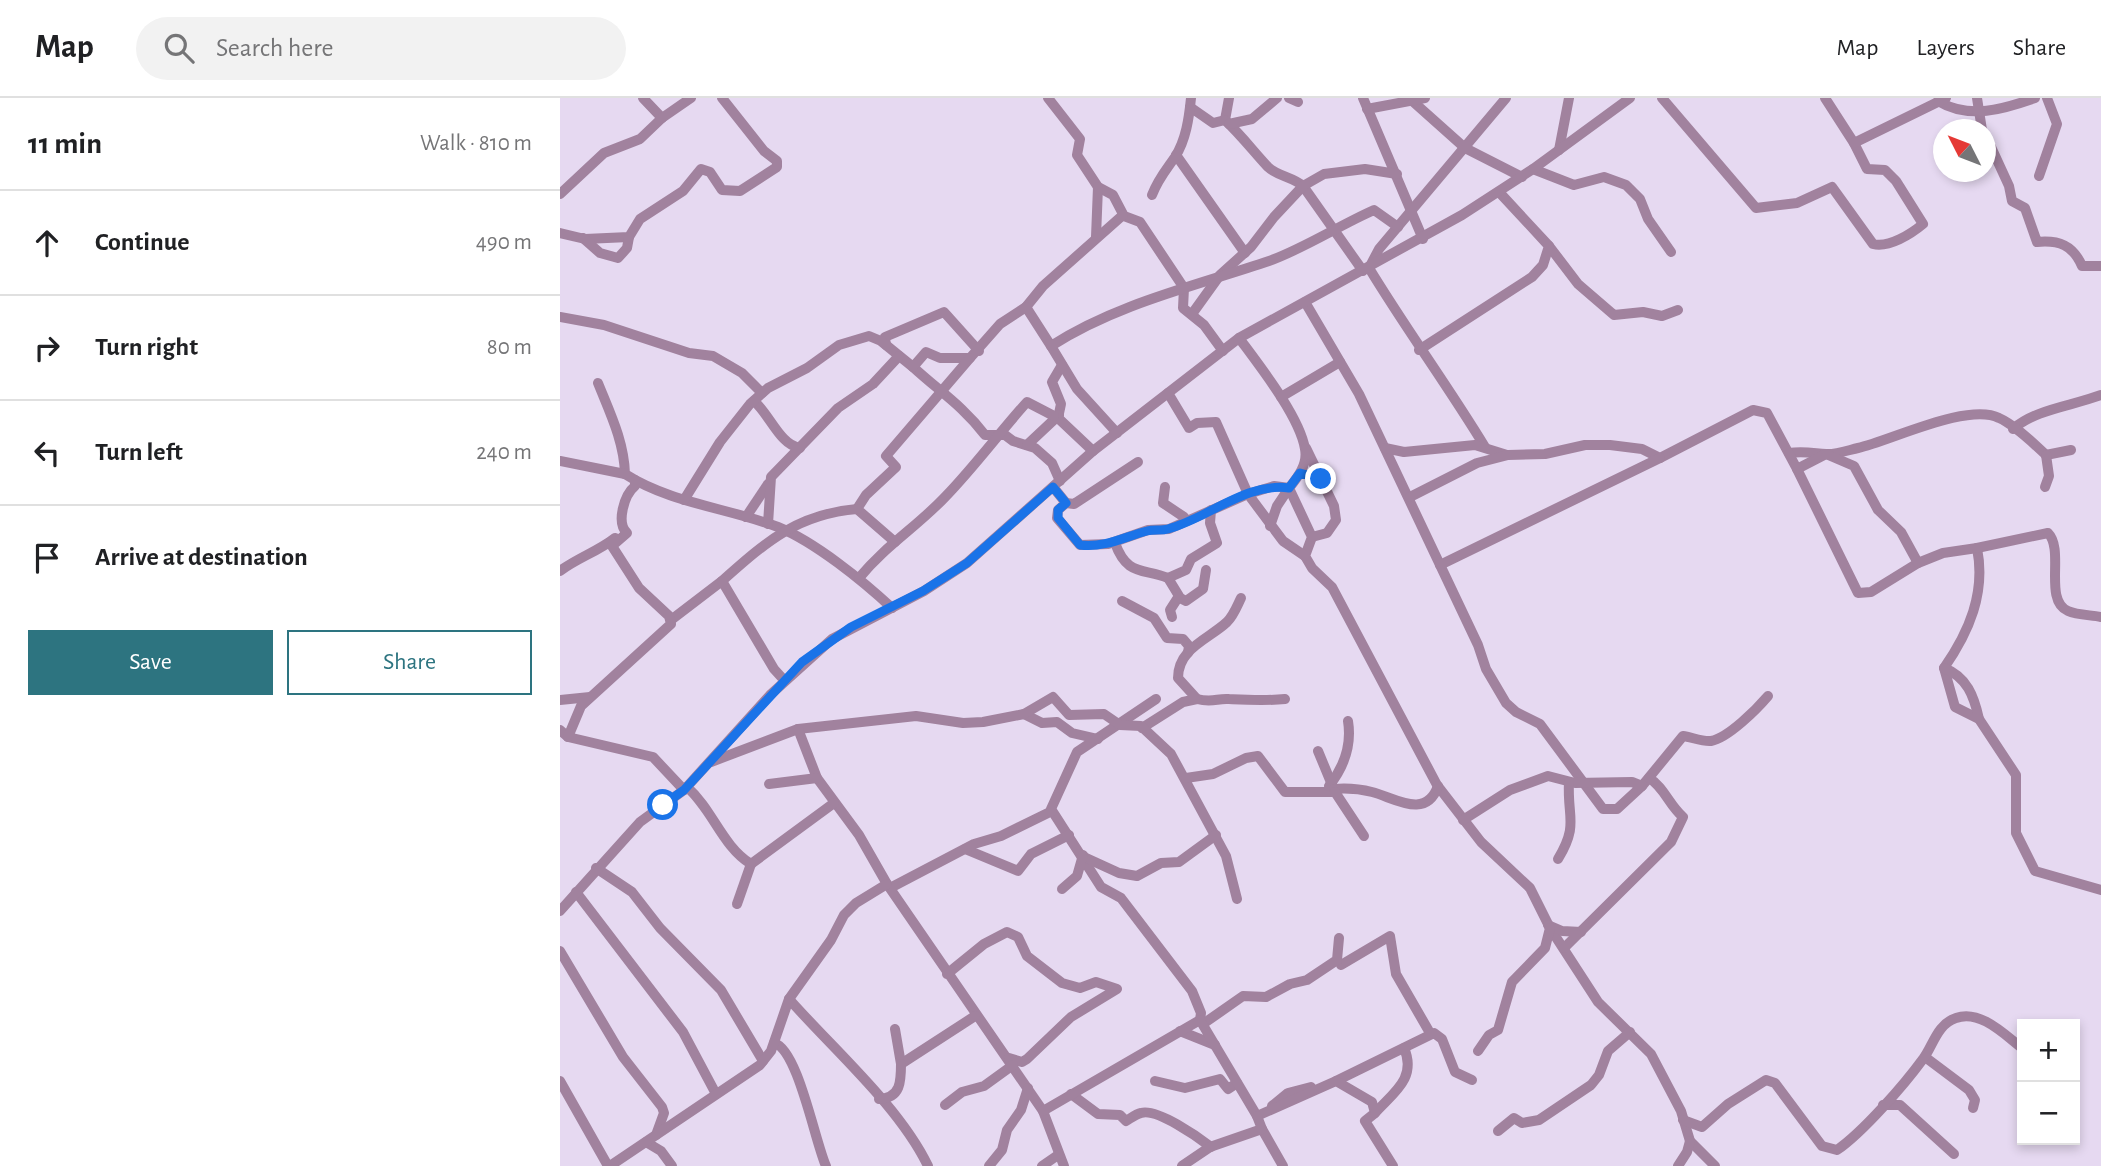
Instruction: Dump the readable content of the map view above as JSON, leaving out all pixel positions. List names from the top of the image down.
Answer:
{
  "north": "top left",
  "page": {
    "header": "Map",
    "search": "Search here",
    "nav": ["Map", "Layers", "Share"],
    "heading": ["11 min", "Walk · 810 m"],
    "list": [
      ["Continue", "490 m"],
      ["Turn right", "80 m"],
      ["Turn left", "240 m"],
      "Arrive at destination"
    ],
    "buttons": ["Save", "Share"],
    "map_buttons": ["+", "−"]
  }
}
